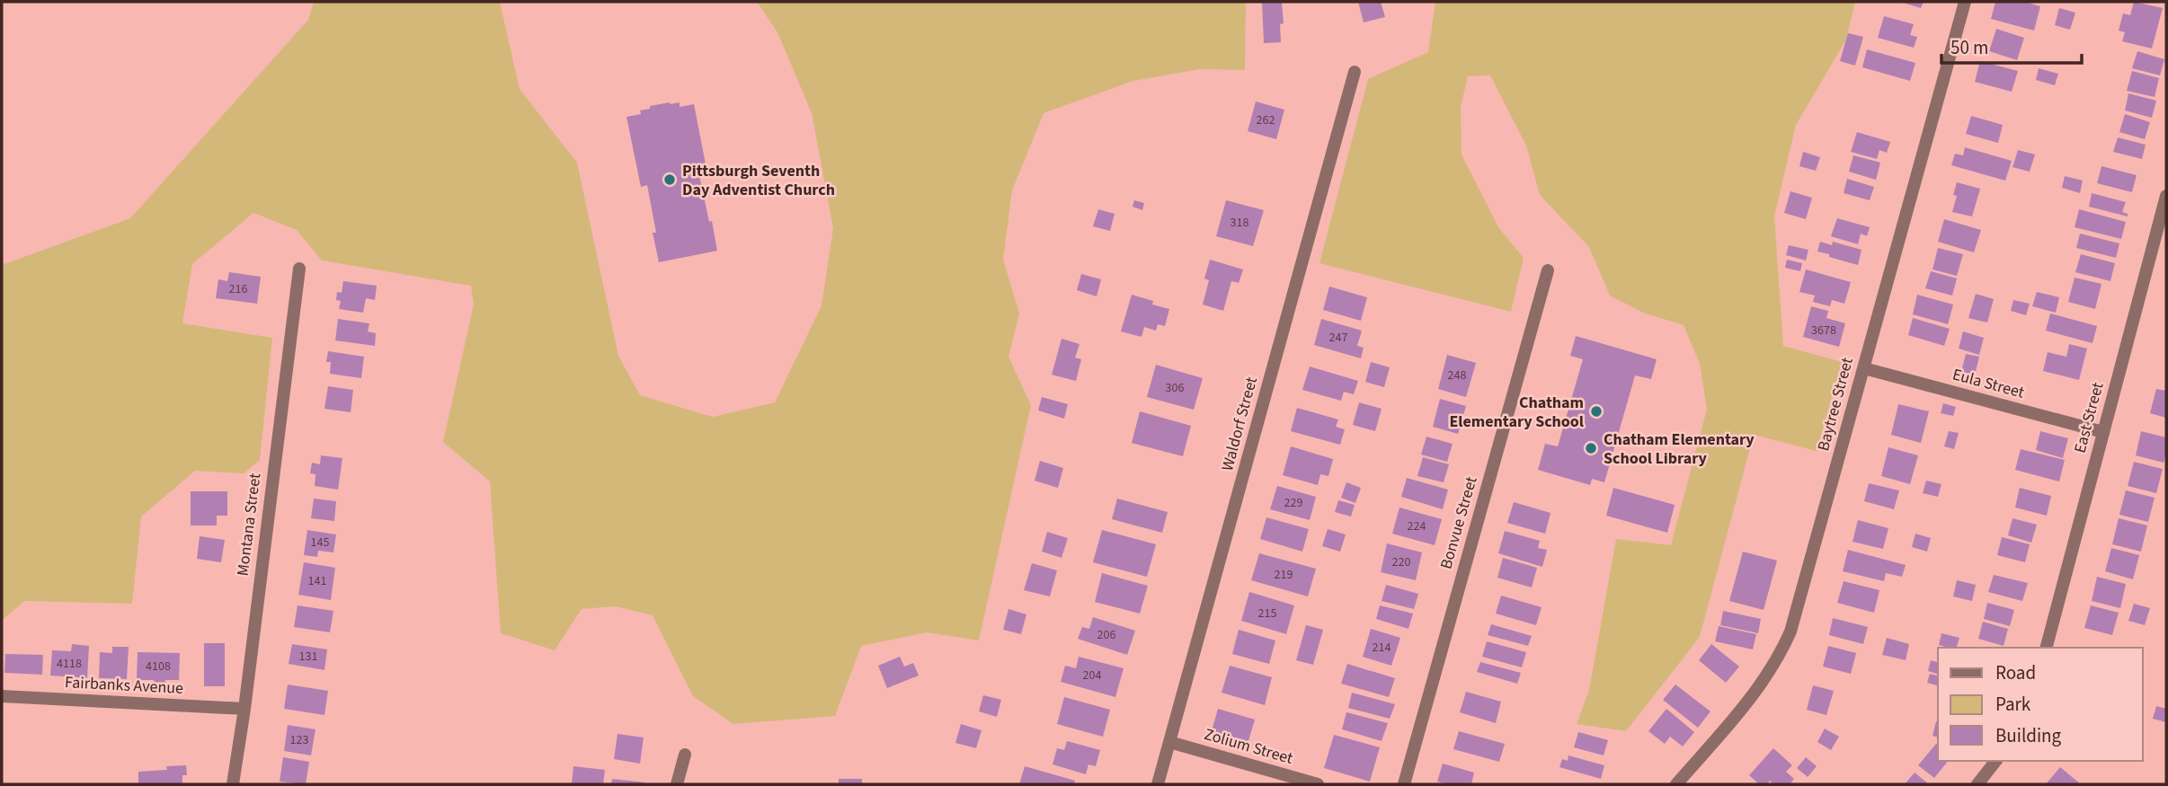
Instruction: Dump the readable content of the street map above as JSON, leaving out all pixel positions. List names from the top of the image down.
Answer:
{
  "streets": {
    "street": [
      "Eula Street",
      "Baytree Street",
      "East Street",
      "Waldorf Street",
      "Bonvue Street",
      "Montana Street",
      "Fairbanks Avenue",
      "Zolium Street"
    ]
  },
  "crossings": [
    ["Eula Street", "Baytree Street"],
    ["Eula Street", "East Street"],
    ["Waldorf Street", "Zolium Street"],
    ["Montana Street", "Fairbanks Avenue"]
  ],
  "places": ["Pittsburgh Seventh Day Adventist Church", "Chatham Elementary School", "Chatham Elementary School Library"],
  "house_numbers": [
    "262",
    "318",
    "216",
    "3678",
    "247",
    "248",
    "306",
    "229",
    "224",
    "145",
    "220",
    "219",
    "141",
    "215",
    "206",
    "214",
    "131",
    "4118",
    "4108",
    "204",
    "123"
  ],
  "legend": ["Road", "Park", "Building"],
  "scale_bar": "50 m"
}
